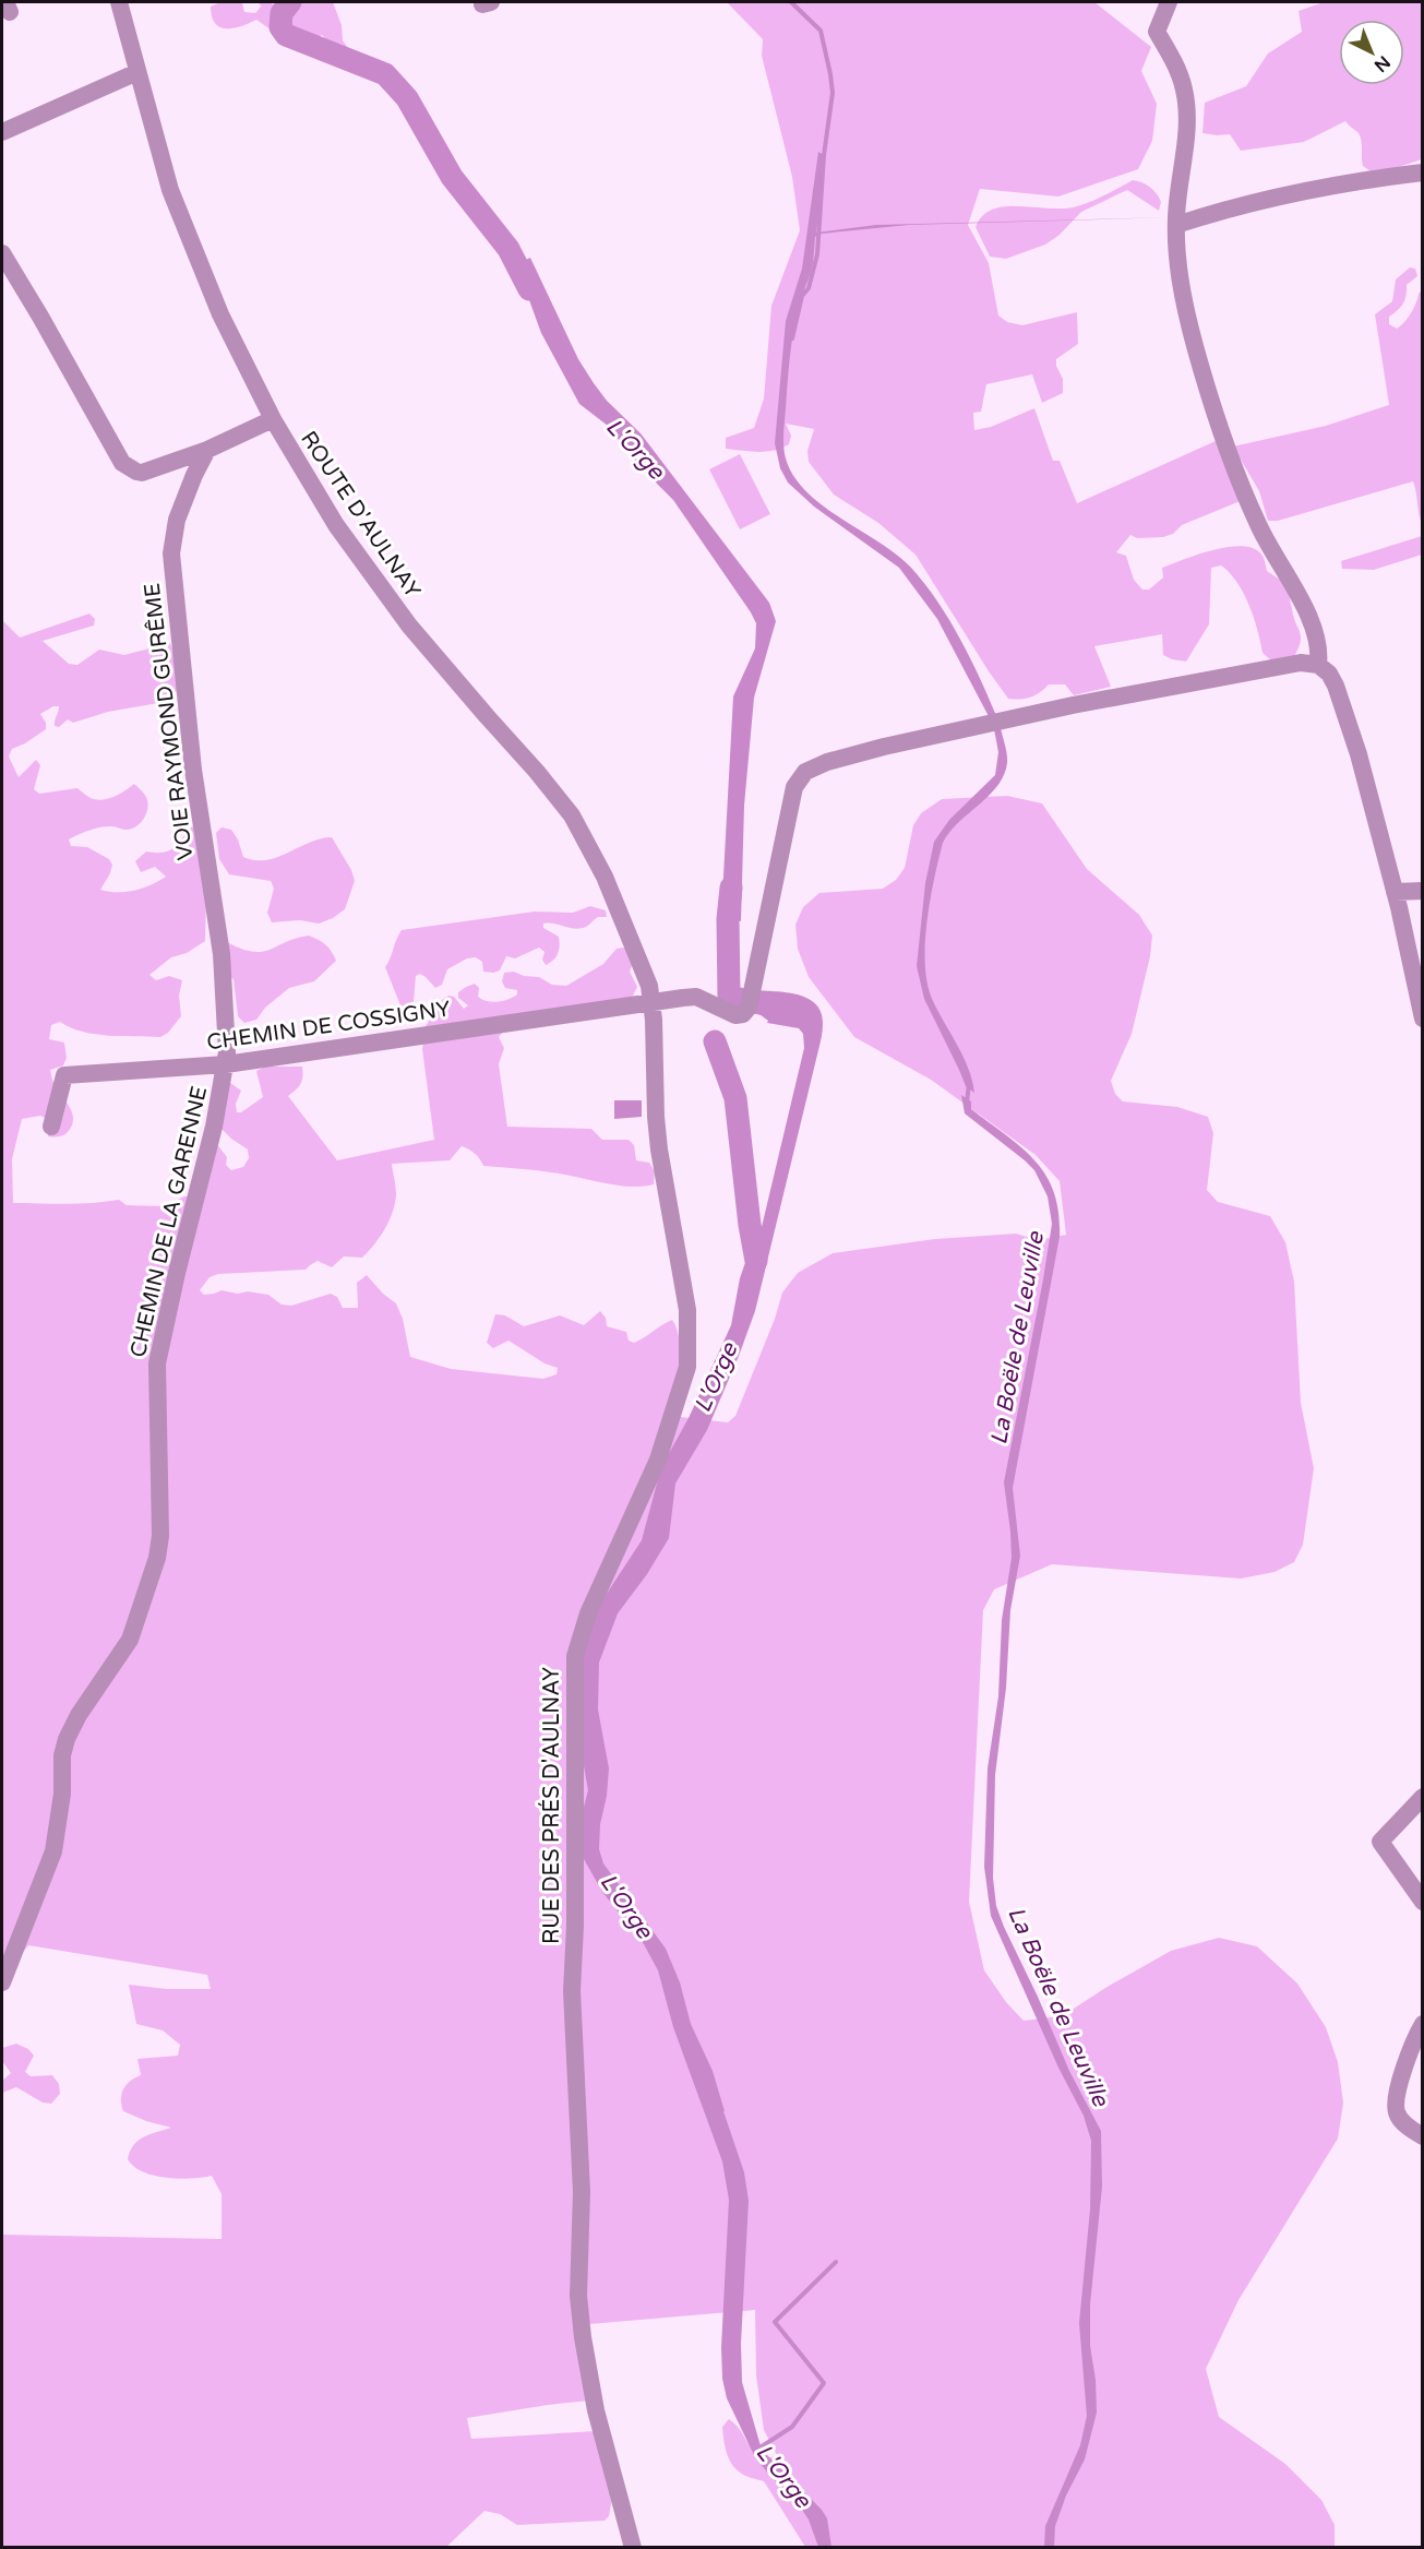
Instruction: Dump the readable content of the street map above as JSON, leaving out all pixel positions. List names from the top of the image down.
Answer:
{
  "streets": {
    "street": [
      "ROUTE D'AULNAY",
      "VOIE RAYMOND GURÊME",
      "CHEMIN DE COSSIGNY",
      "CHEMIN DE LA GARENNE",
      "RUE DES PRÉS D'AULNAY"
    ]
  },
  "crossings": [
    ["ROUTE D'AULNAY", "CHEMIN DE COSSIGNY"],
    ["ROUTE D'AULNAY", "RUE DES PRÉS D'AULNAY"],
    ["VOIE RAYMOND GURÊME", "CHEMIN DE COSSIGNY"],
    ["VOIE RAYMOND GURÊME", "CHEMIN DE LA GARENNE"],
    ["CHEMIN DE COSSIGNY", "CHEMIN DE LA GARENNE"],
    ["CHEMIN DE COSSIGNY", "RUE DES PRÉS D'AULNAY"]
  ],
  "water": ["L'Orge", "La Boële de Leuville"],
  "north": "bottom right"
}
